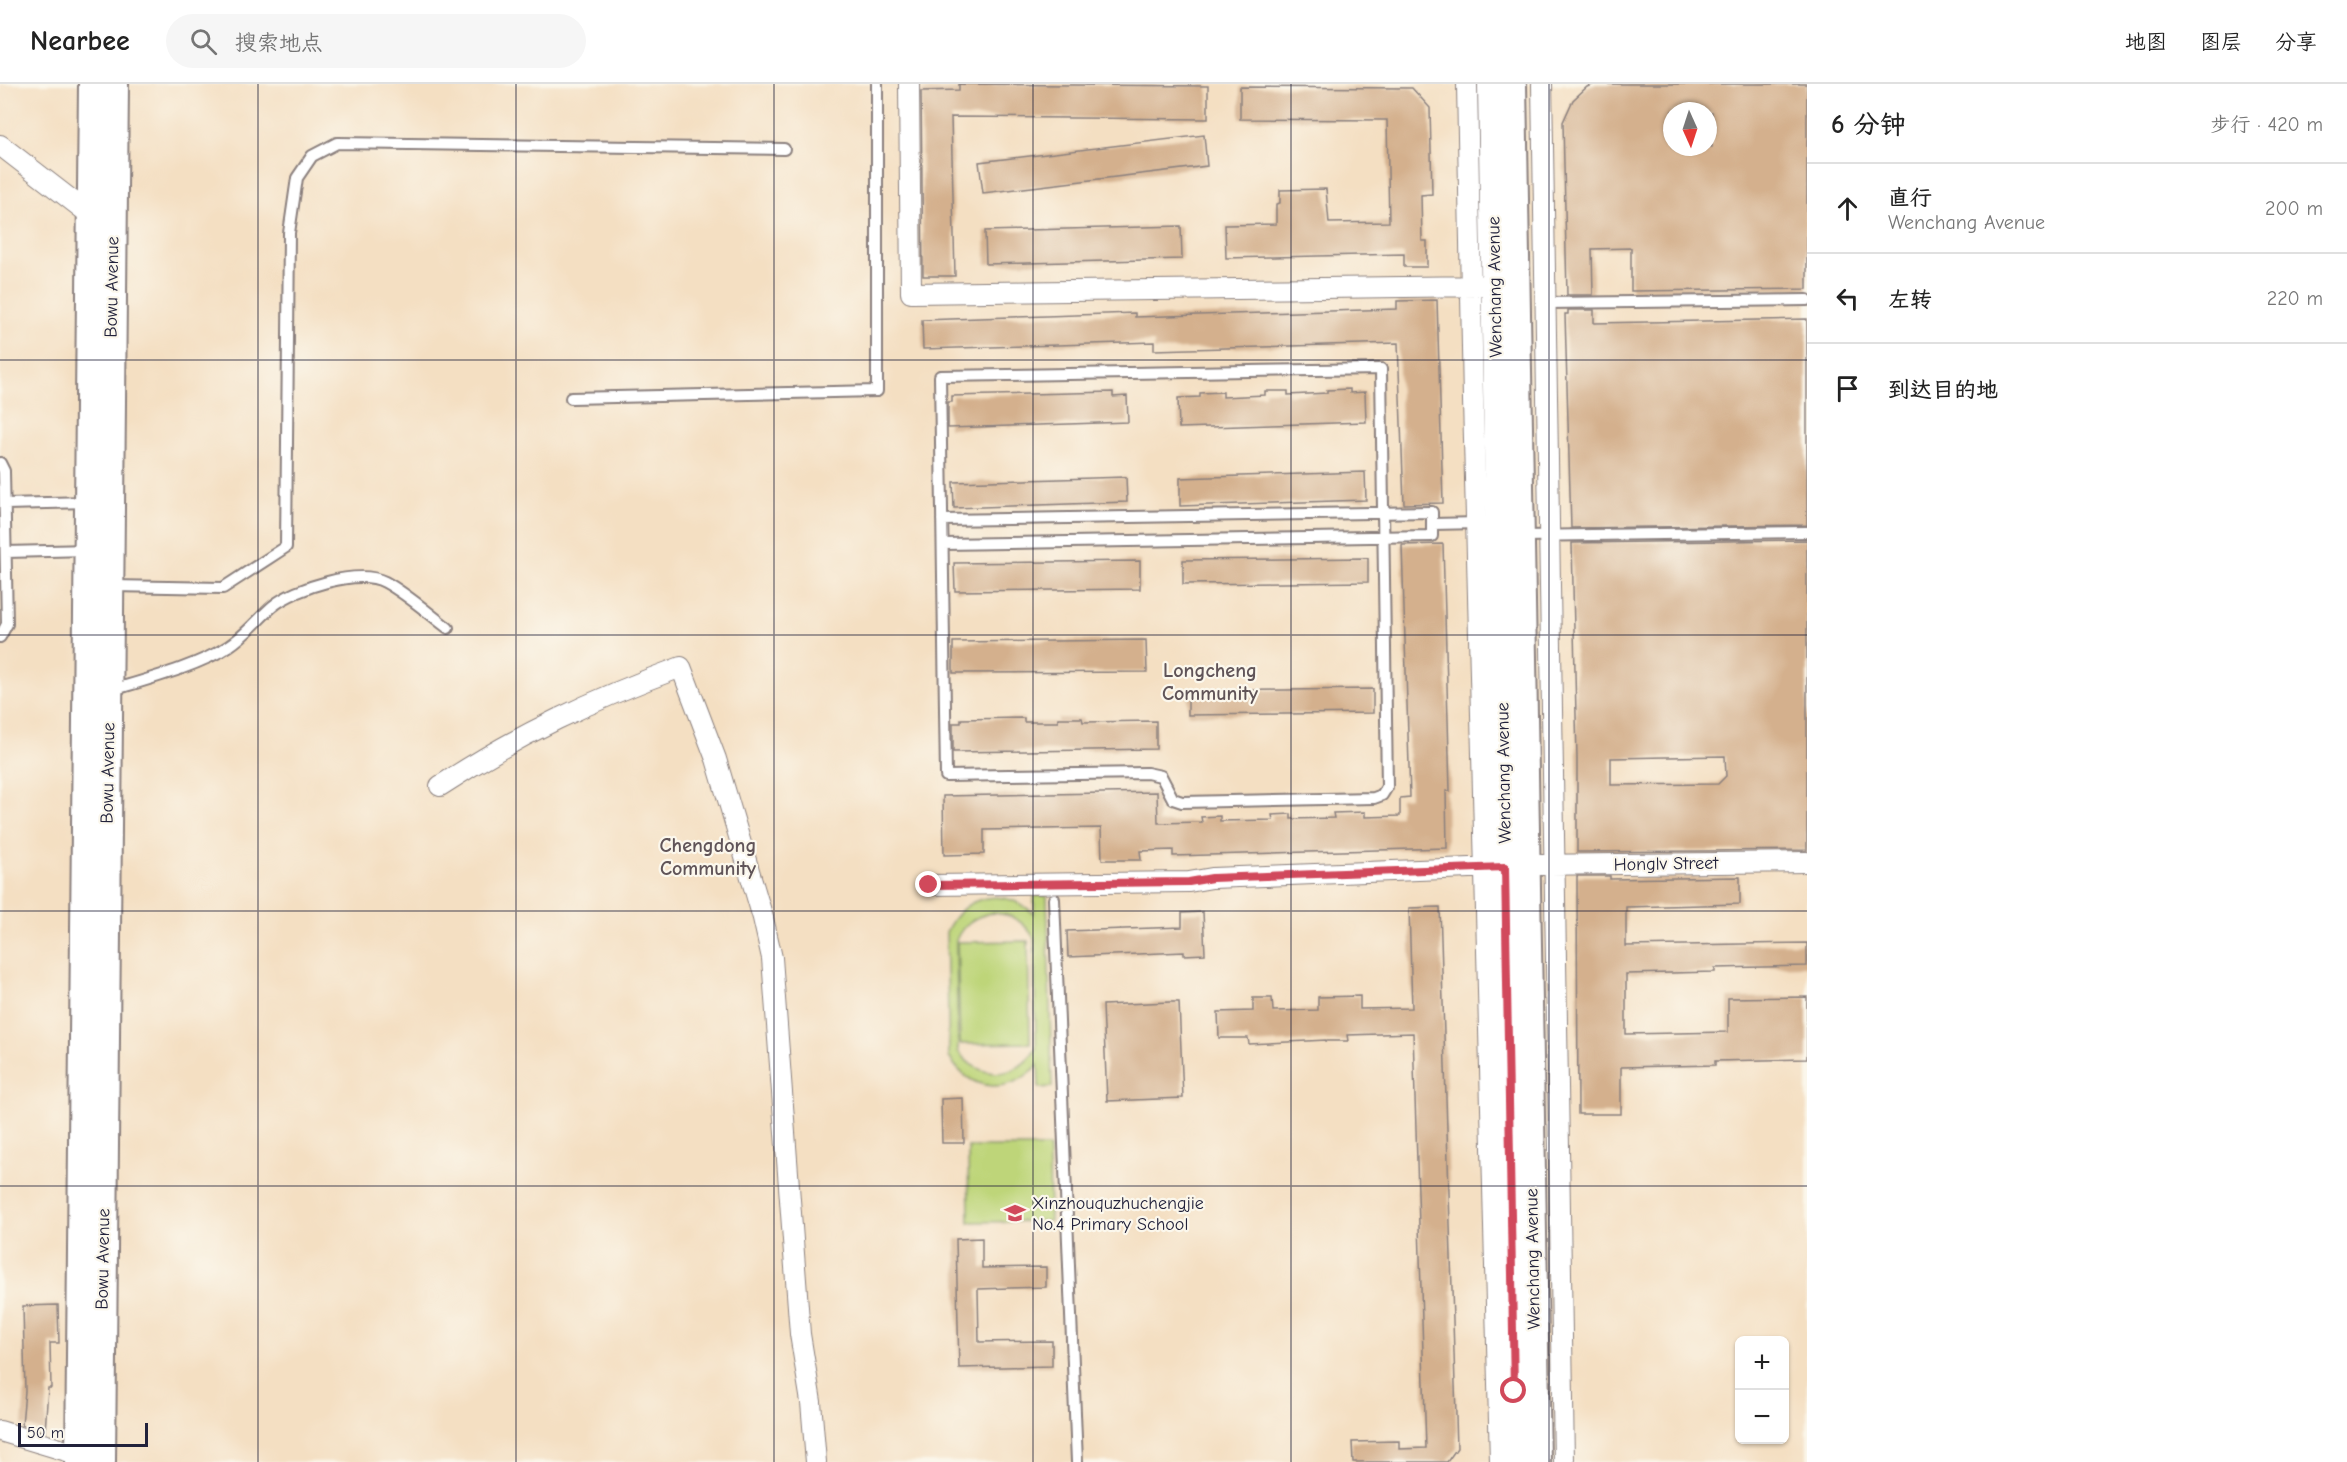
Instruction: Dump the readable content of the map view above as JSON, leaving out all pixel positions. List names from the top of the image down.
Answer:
{
  "streets": {
    "main road": ["Bowu Avenue", "Wenchang Avenue"],
    "street": ["Honglv Street"]
  },
  "crossings": [
    ["Wenchang Avenue", "Honglv Street"]
  ],
  "districts": ["Longcheng Community", "Chengdong Community"],
  "places": {
    "school or university": ["Xinzhouquzhuchengjie No.4 Primary School"]
  },
  "scale_bar": "50 m",
  "north": "bottom",
  "page": {
    "header": "Nearbee",
    "search": "搜索地点",
    "nav": ["地图", "图层", "分享"],
    "heading": ["6 分钟", "步行 · 420 m"],
    "list": [
      ["直行", "Wenchang Avenue", "200 m"],
      ["左转", "220 m"],
      "到达目的地"
    ],
    "map_buttons": ["+", "−"],
    "scale": "50 m"
  }
}
